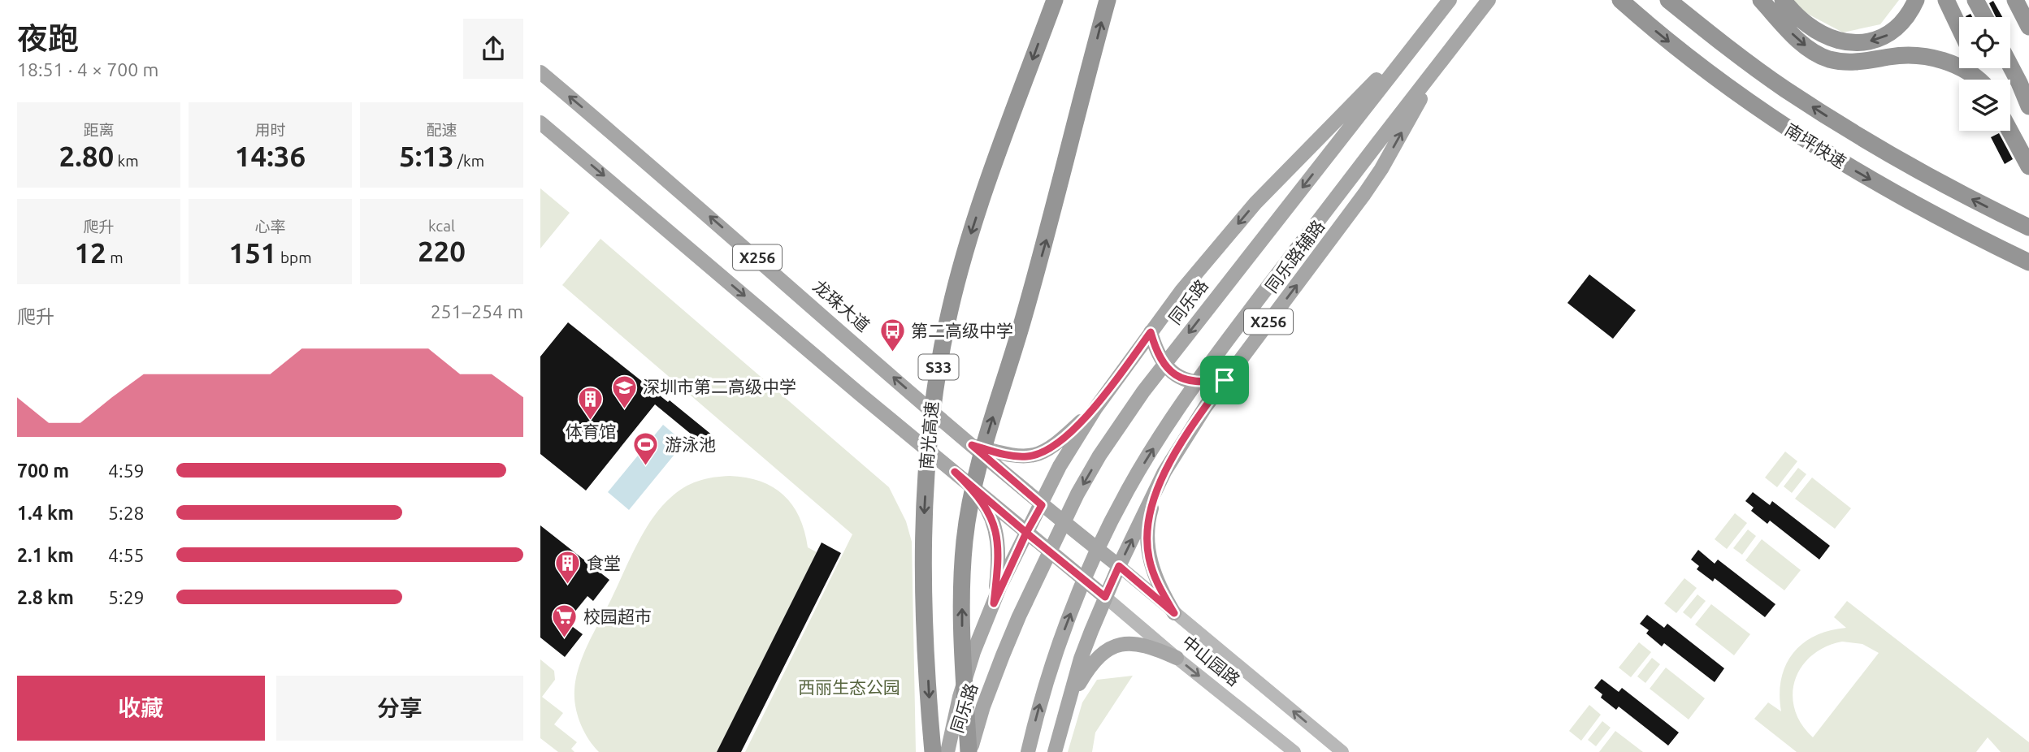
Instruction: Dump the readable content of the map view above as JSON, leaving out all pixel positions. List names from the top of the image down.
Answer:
{
  "streets": {
    "highway": ["南坪快速", "S33", "南光高速"],
    "main road": [
      "同乐路辅路",
      "X256",
      "同乐路",
      "龙珠大道",
      "中山园路"
    ]
  },
  "crossings": [
    ["同乐路辅路", "X256"],
    ["同乐路辅路", "龙珠大道"],
    ["同乐路辅路", "中山园路"],
    ["X256", "同乐路"],
    ["X256", "龙珠大道"],
    ["X256", "中山园路"],
    ["龙珠大道", "中山园路"]
  ],
  "parks": ["西丽生态公园"],
  "places": {
    "bus stop": ["第二高级中学"],
    "school or university": ["深圳市第二高级中学"],
    "building": ["体育馆", "食堂"],
    "sports": ["游泳池"],
    "supermarket": ["校园超市"]
  },
  "page": {
    "heading": ["夜跑", "18:51 · 4 × 700 m"],
    "stats": [
      ["距离", "2.80 km"],
      ["用时", "14:36"],
      ["配速", "5:13 /km"],
      ["爬升", "12 m"],
      ["心率", "151 bpm"],
      ["kcal", "220"]
    ],
    "chart": ["爬升", "251–254 m"],
    "list": [
      {
        "name": "700 m",
        "note": "4:59"
      },
      {
        "name": "1.4 km",
        "note": "5:28"
      },
      {
        "name": "2.1 km",
        "note": "4:55"
      },
      {
        "name": "2.8 km",
        "note": "5:29"
      }
    ],
    "buttons": ["收藏", "分享"]
  }
}
